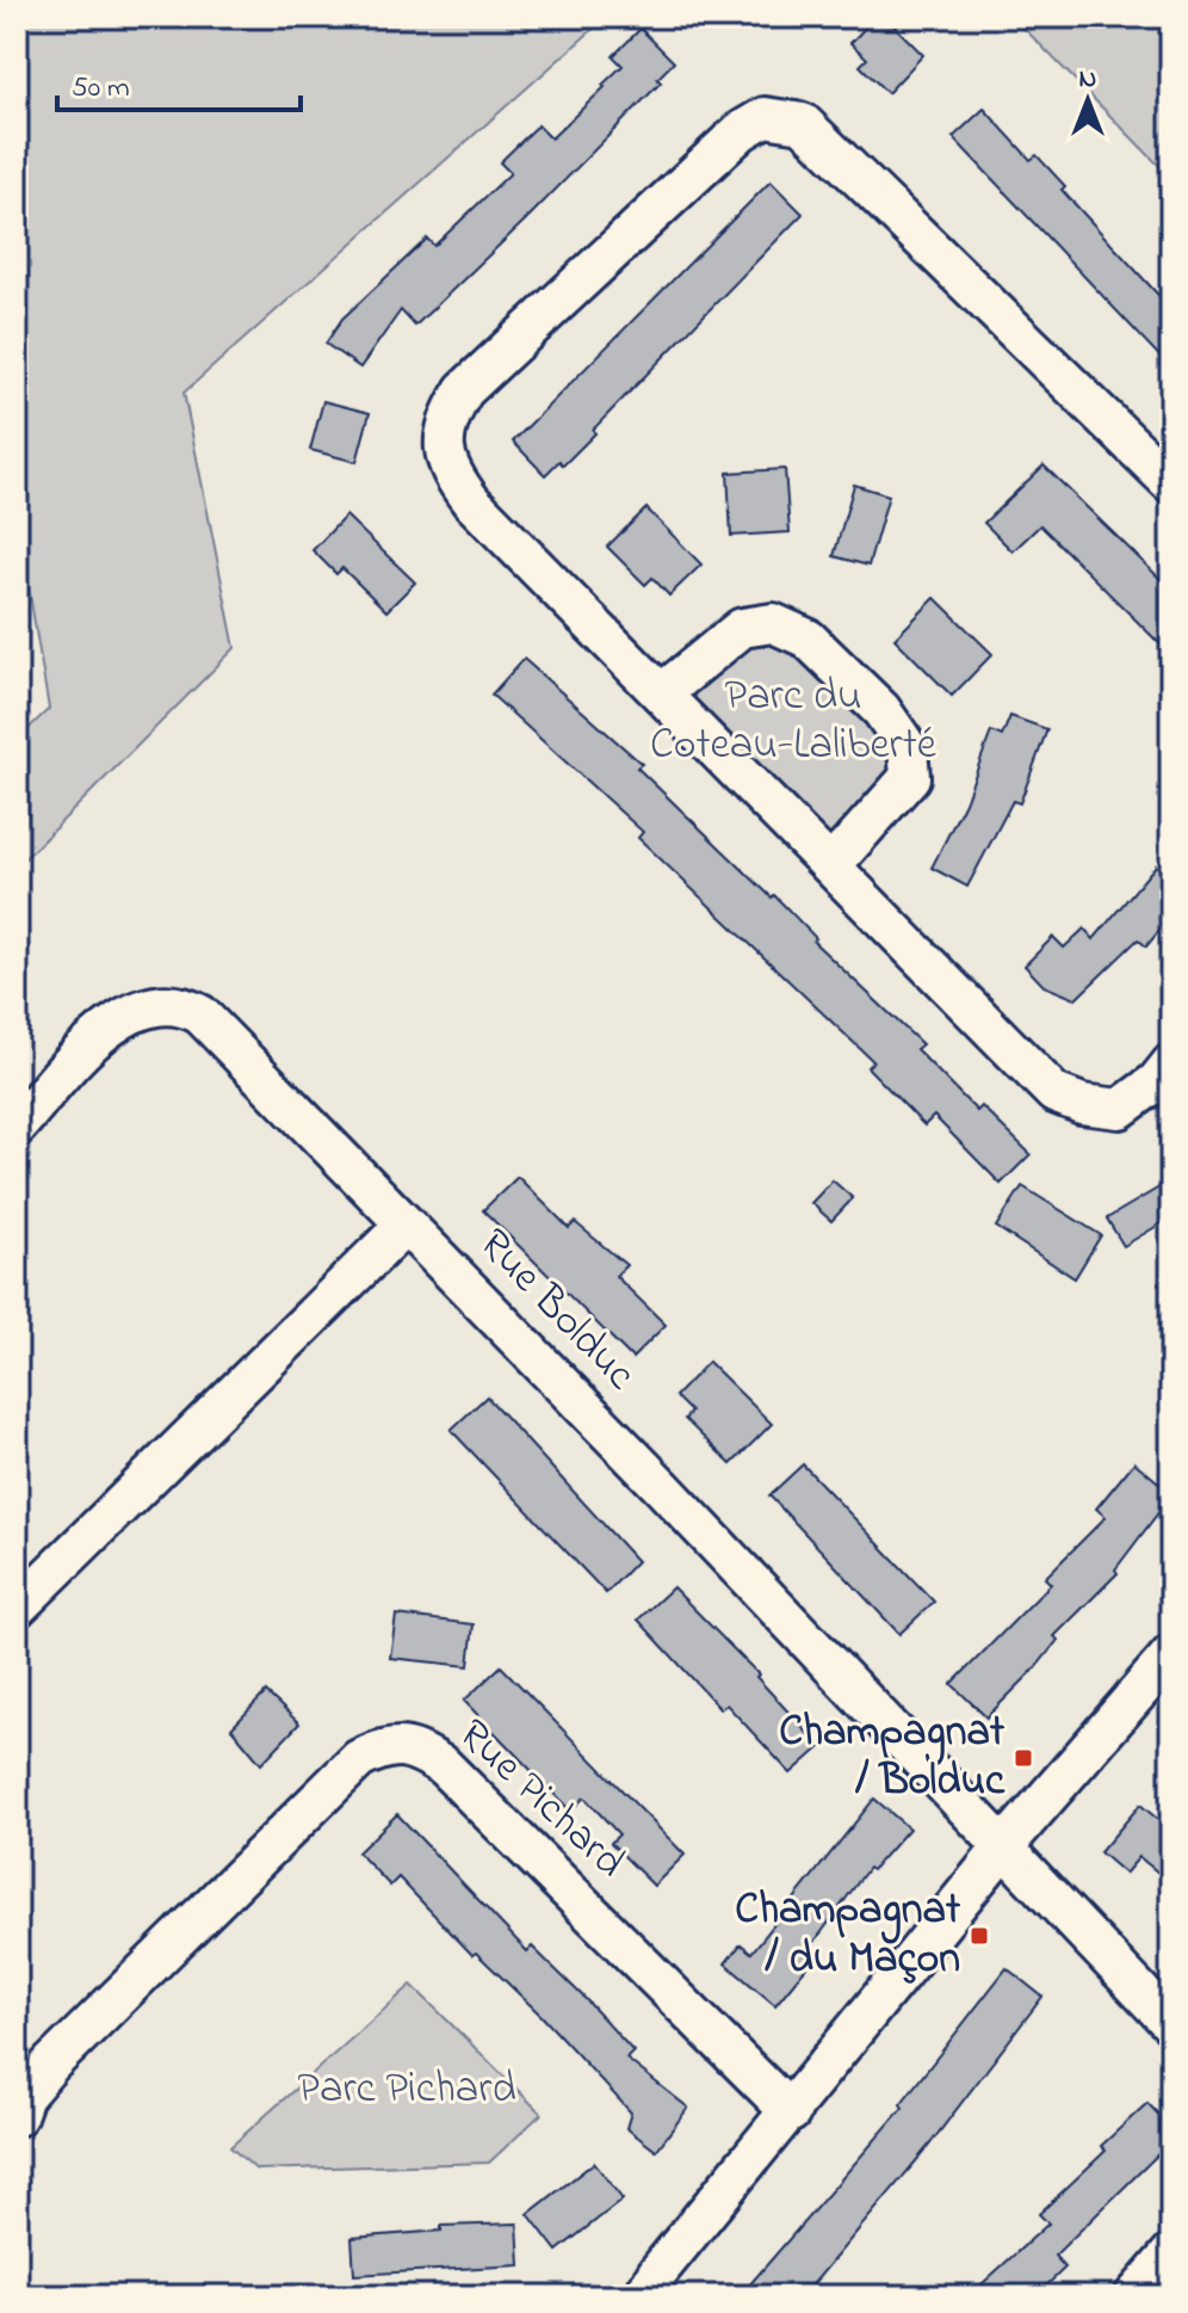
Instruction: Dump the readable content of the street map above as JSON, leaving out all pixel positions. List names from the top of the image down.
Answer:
{
  "streets": {
    "street": ["Rue Bolduc", "Rue Pichard"]
  },
  "parks": ["Parc du Coteau-Laliberté", "Parc Pichard"],
  "places": {
    "transit": ["Champagnat / Bolduc", "Champagnat / du Maçon"]
  },
  "scale_bar": "50 m",
  "north": "top"
}
